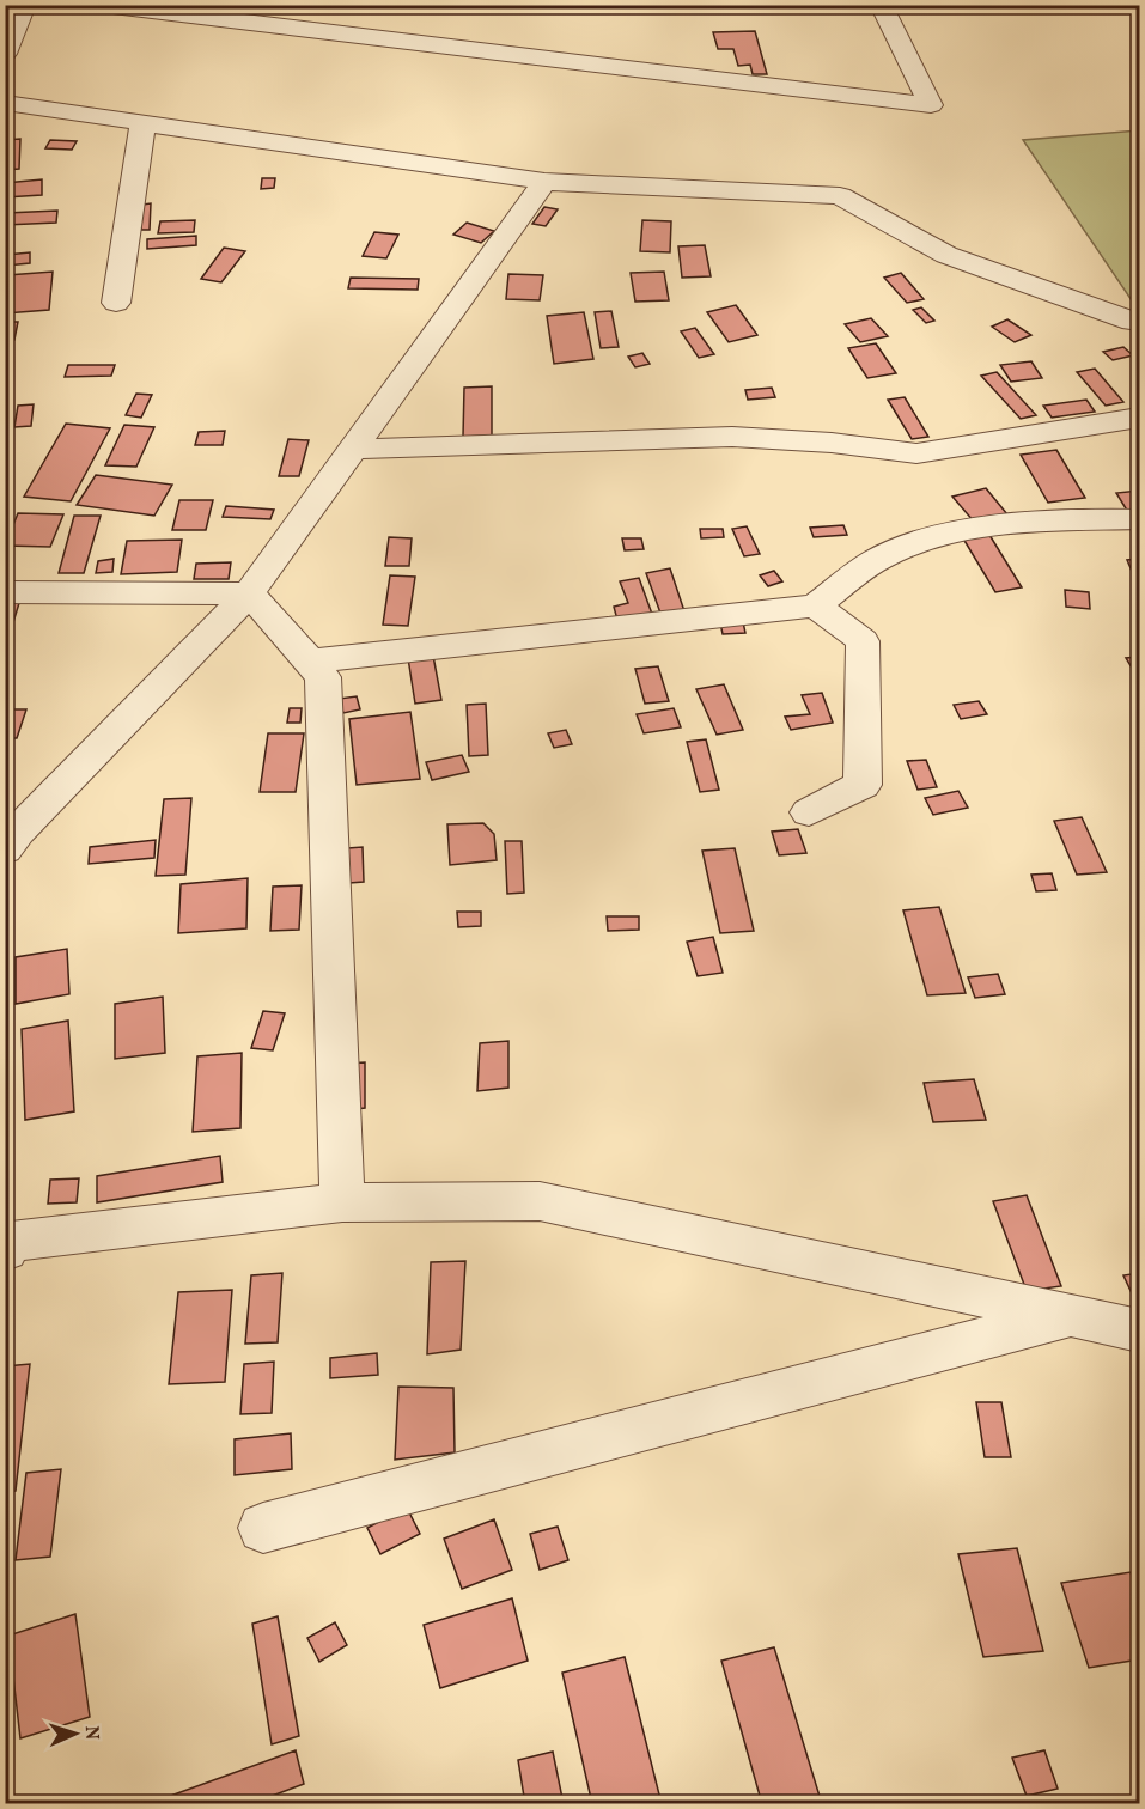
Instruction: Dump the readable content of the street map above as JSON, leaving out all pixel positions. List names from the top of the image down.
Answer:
{
  "north": "right"
}
